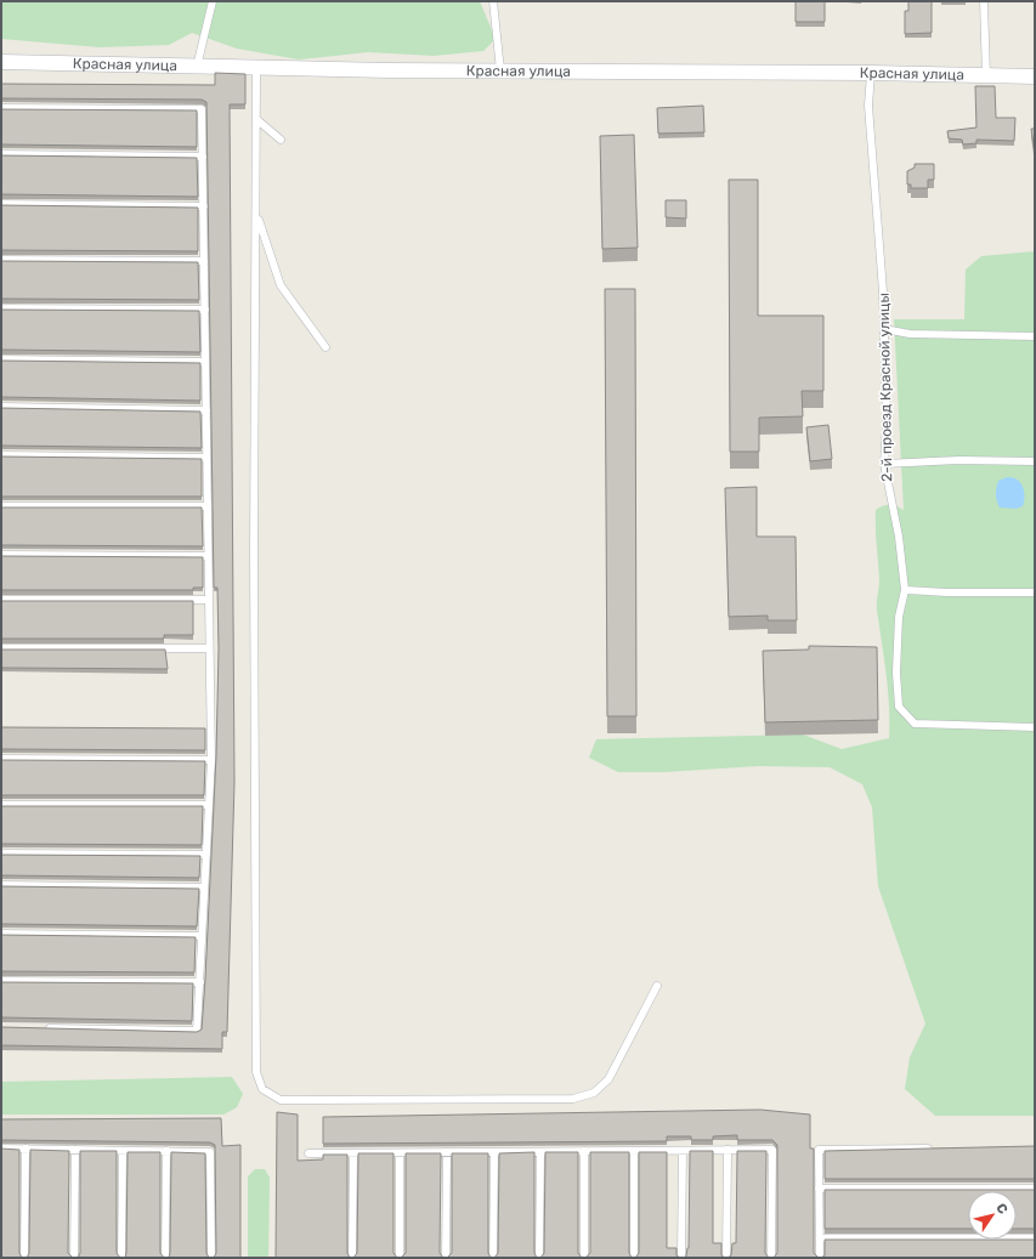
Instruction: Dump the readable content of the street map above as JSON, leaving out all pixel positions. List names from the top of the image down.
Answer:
{
  "streets": {
    "street": ["Красная улица"],
    "lane": ["2-й проезд Красной улицы"]
  },
  "crossings": [
    ["Красная улица", "2-й проезд Красной улицы"]
  ],
  "north": "top right"
}
